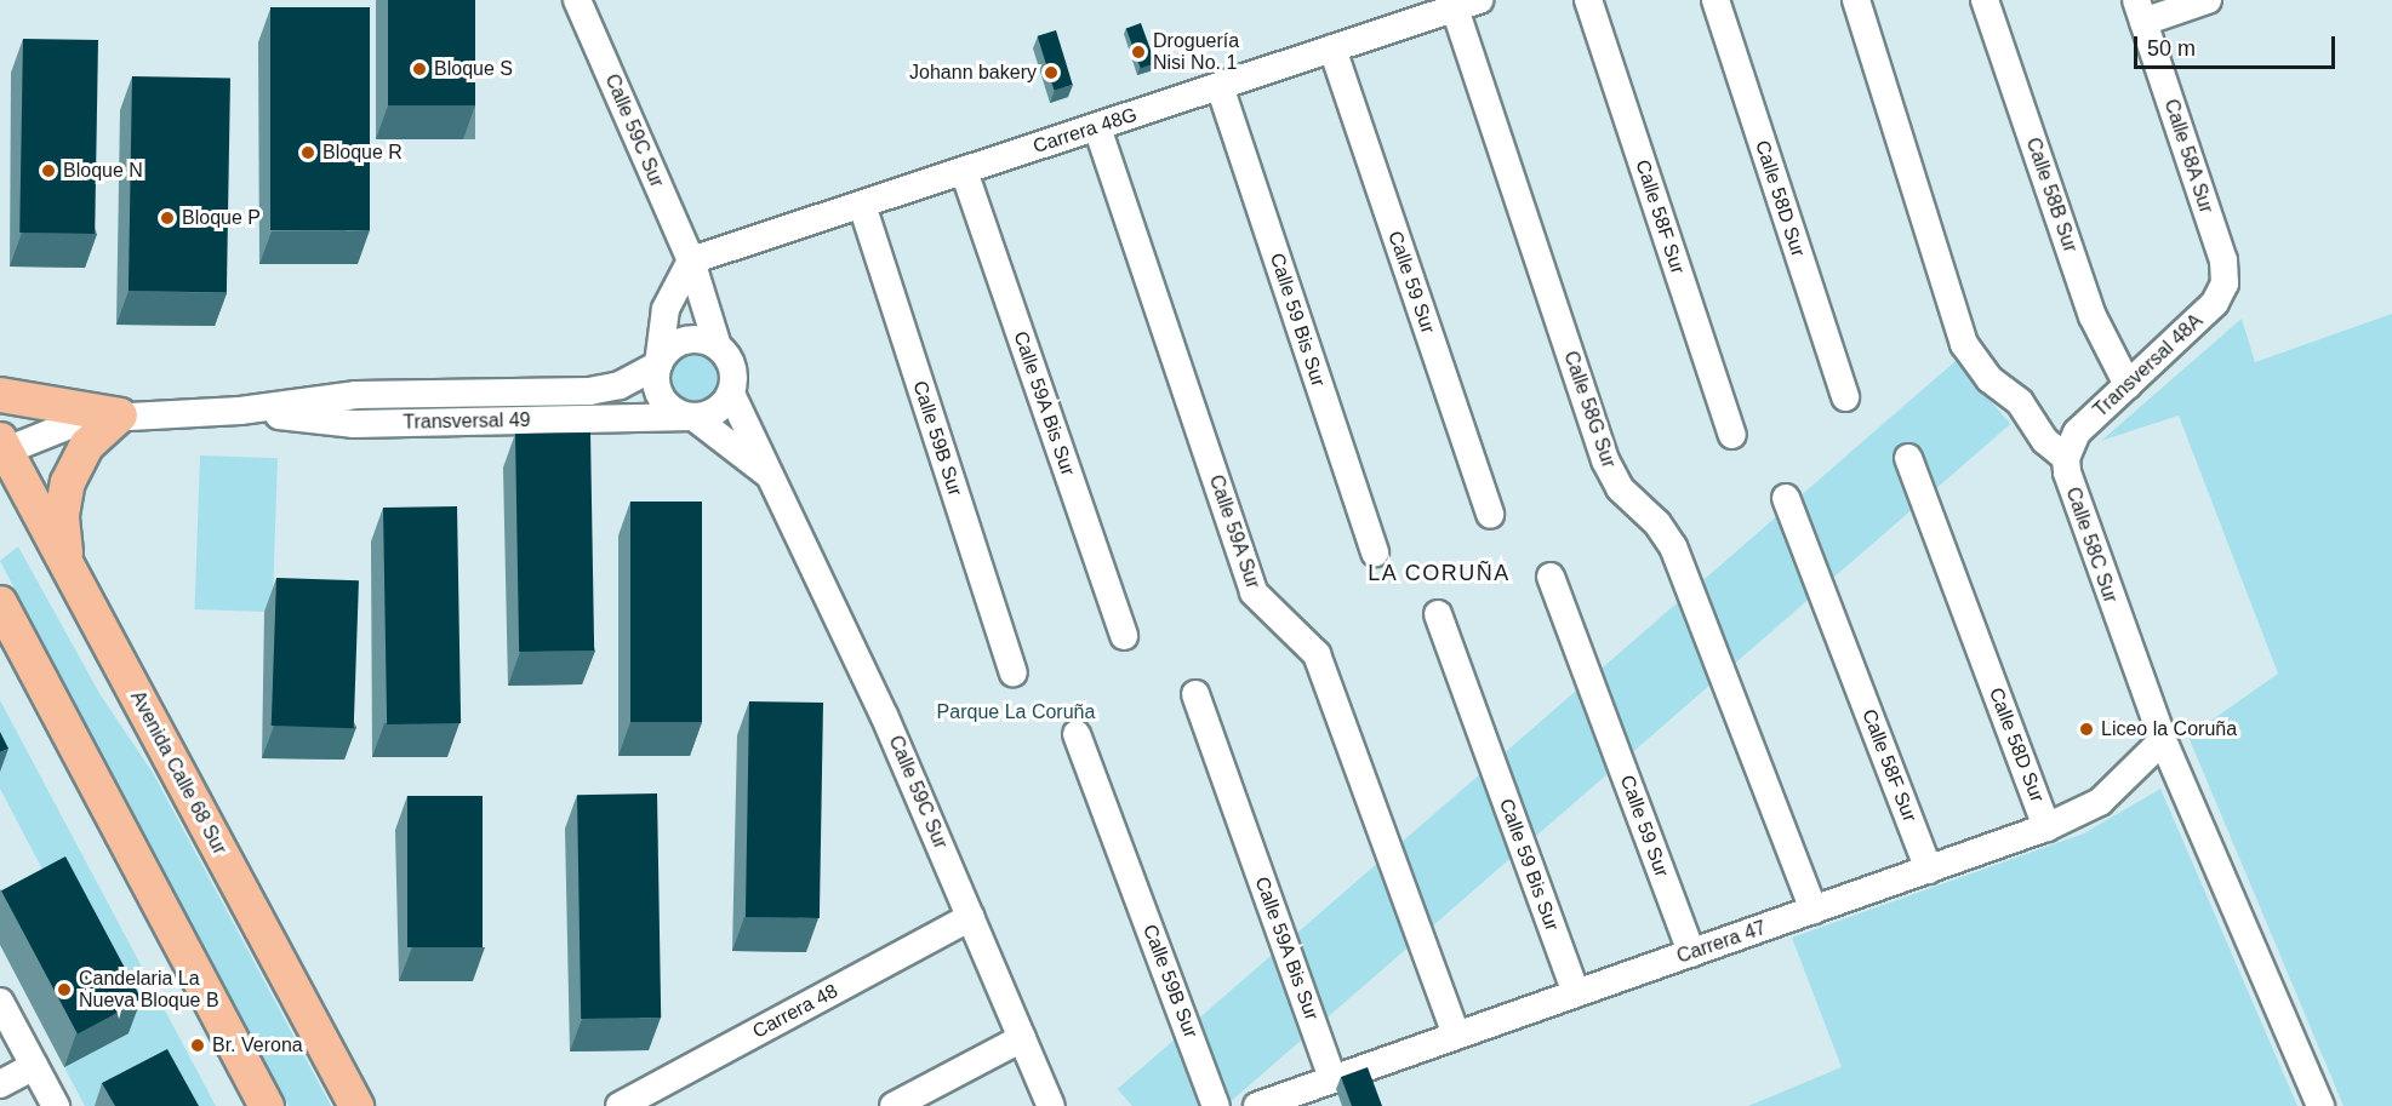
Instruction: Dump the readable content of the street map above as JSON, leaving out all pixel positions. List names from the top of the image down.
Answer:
{
  "streets": {
    "main road": ["Avenida Calle 68 Sur"],
    "street": [
      "Calle 59C Sur",
      "Carrera 48G",
      "Calle 58A Sur",
      "Calle 58B Sur",
      "Calle 58D Sur",
      "Calle 58F Sur",
      "Calle 59 Sur",
      "Calle 59 Bis Sur",
      "Transversal 48A",
      "Calle 59A Bis Sur",
      "Calle 58G Sur",
      "Transversal 49",
      "Calle 59B Sur",
      "Calle 59A Sur",
      "Calle 58C Sur",
      "Carrera 47",
      "Carrera 48"
    ]
  },
  "crossings": [
    ["Calle 59C Sur", "Carrera 48G"],
    ["Calle 59C Sur", "Transversal 49"],
    ["Calle 59C Sur", "Carrera 48"],
    ["Carrera 48G", "Calle 59 Sur"],
    ["Carrera 48G", "Calle 59 Bis Sur"],
    ["Carrera 48G", "Calle 59A Bis Sur"],
    ["Carrera 48G", "Calle 58G Sur"],
    ["Carrera 48G", "Calle 59B Sur"],
    ["Carrera 48G", "Calle 59A Sur"],
    ["Calle 58A Sur", "Transversal 48A"],
    ["Calle 58B Sur", "Transversal 48A"],
    ["Calle 58D Sur", "Carrera 47"],
    ["Calle 58F Sur", "Carrera 47"],
    ["Calle 59 Sur", "Carrera 47"],
    ["Calle 59 Bis Sur", "Carrera 47"],
    ["Transversal 48A", "Calle 58C Sur"],
    ["Calle 59A Bis Sur", "Carrera 47"],
    ["Calle 58G Sur", "Carrera 47"],
    ["Transversal 49", "Avenida Calle 68 Sur"],
    ["Calle 59A Sur", "Carrera 47"],
    ["Calle 58C Sur", "Carrera 47"]
  ],
  "districts": ["LA CORUÑA"],
  "parks": ["Parque La Coruña"],
  "places": [
    "Droguería Nisi No. 1",
    "Bloque S",
    "Johann bakery",
    "Bloque R",
    "Bloque N",
    "Bloque P",
    "Liceo la Coruña",
    "Candelaria La Nueva Bloque B",
    "Br. Verona"
  ],
  "scale_bar": "50 m"
}
